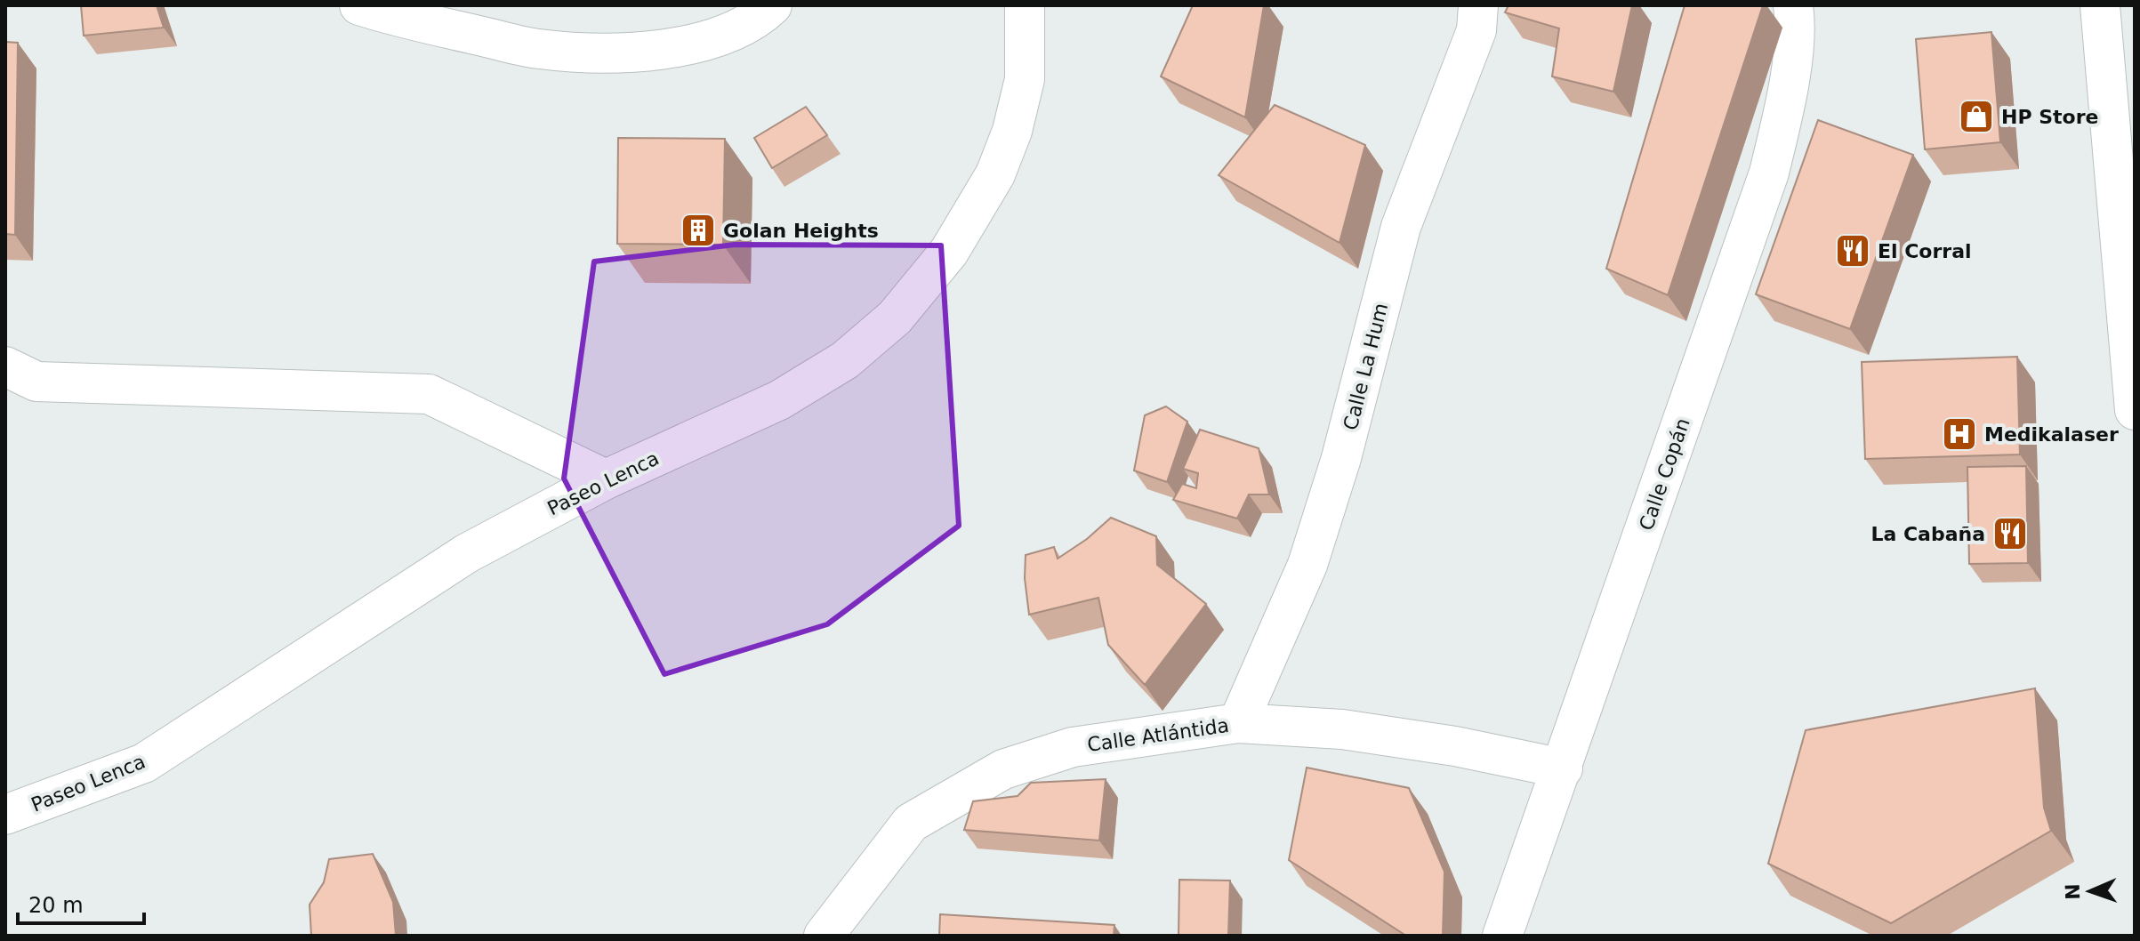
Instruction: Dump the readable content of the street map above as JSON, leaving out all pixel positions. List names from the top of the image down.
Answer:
{
  "streets": {
    "street": [
      "Calle La Hum",
      "Calle Copán",
      "Paseo Lenca",
      "Calle Atlántida"
    ]
  },
  "crossings": [
    ["Calle La Hum", "Calle Atlántida"],
    ["Calle Copán", "Calle Atlántida"]
  ],
  "places": {
    "shop": ["HP Store"],
    "building": ["Golan Heights"],
    "restaurant": ["El Corral", "La Cabaña"],
    "hospital": ["Medikalaser"]
  },
  "scale_bar": "20 m",
  "north": "left"
}
